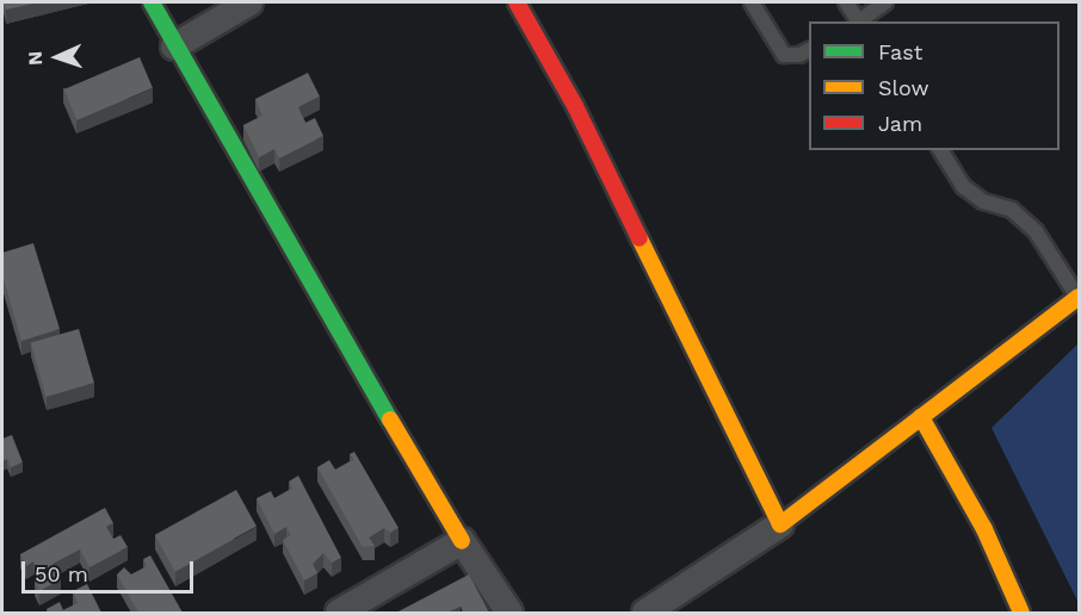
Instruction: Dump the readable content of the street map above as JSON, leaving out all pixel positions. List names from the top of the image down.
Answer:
{
  "legend": ["Fast", "Slow", "Jam"],
  "scale_bar": "50 m",
  "north": "left"
}
